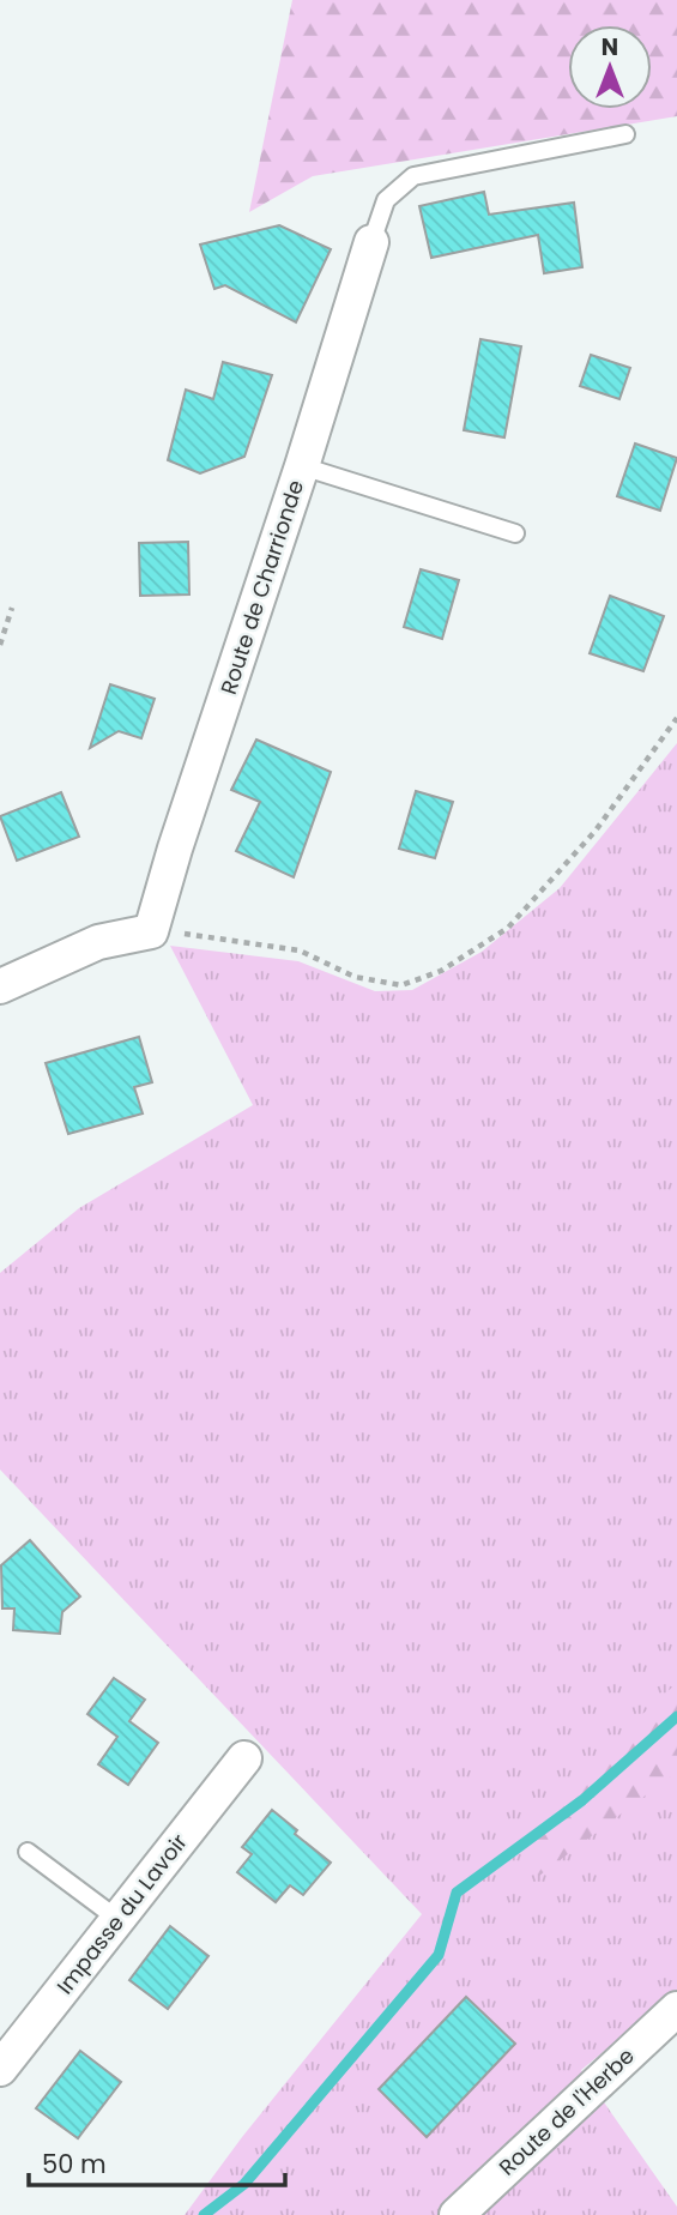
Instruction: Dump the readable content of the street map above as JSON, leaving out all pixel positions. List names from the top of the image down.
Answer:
{
  "streets": {
    "street": ["Route de Charrionde", "Impasse du Lavoir", "Route de l'Herbe"]
  },
  "scale_bar": "50 m",
  "north": "top"
}
